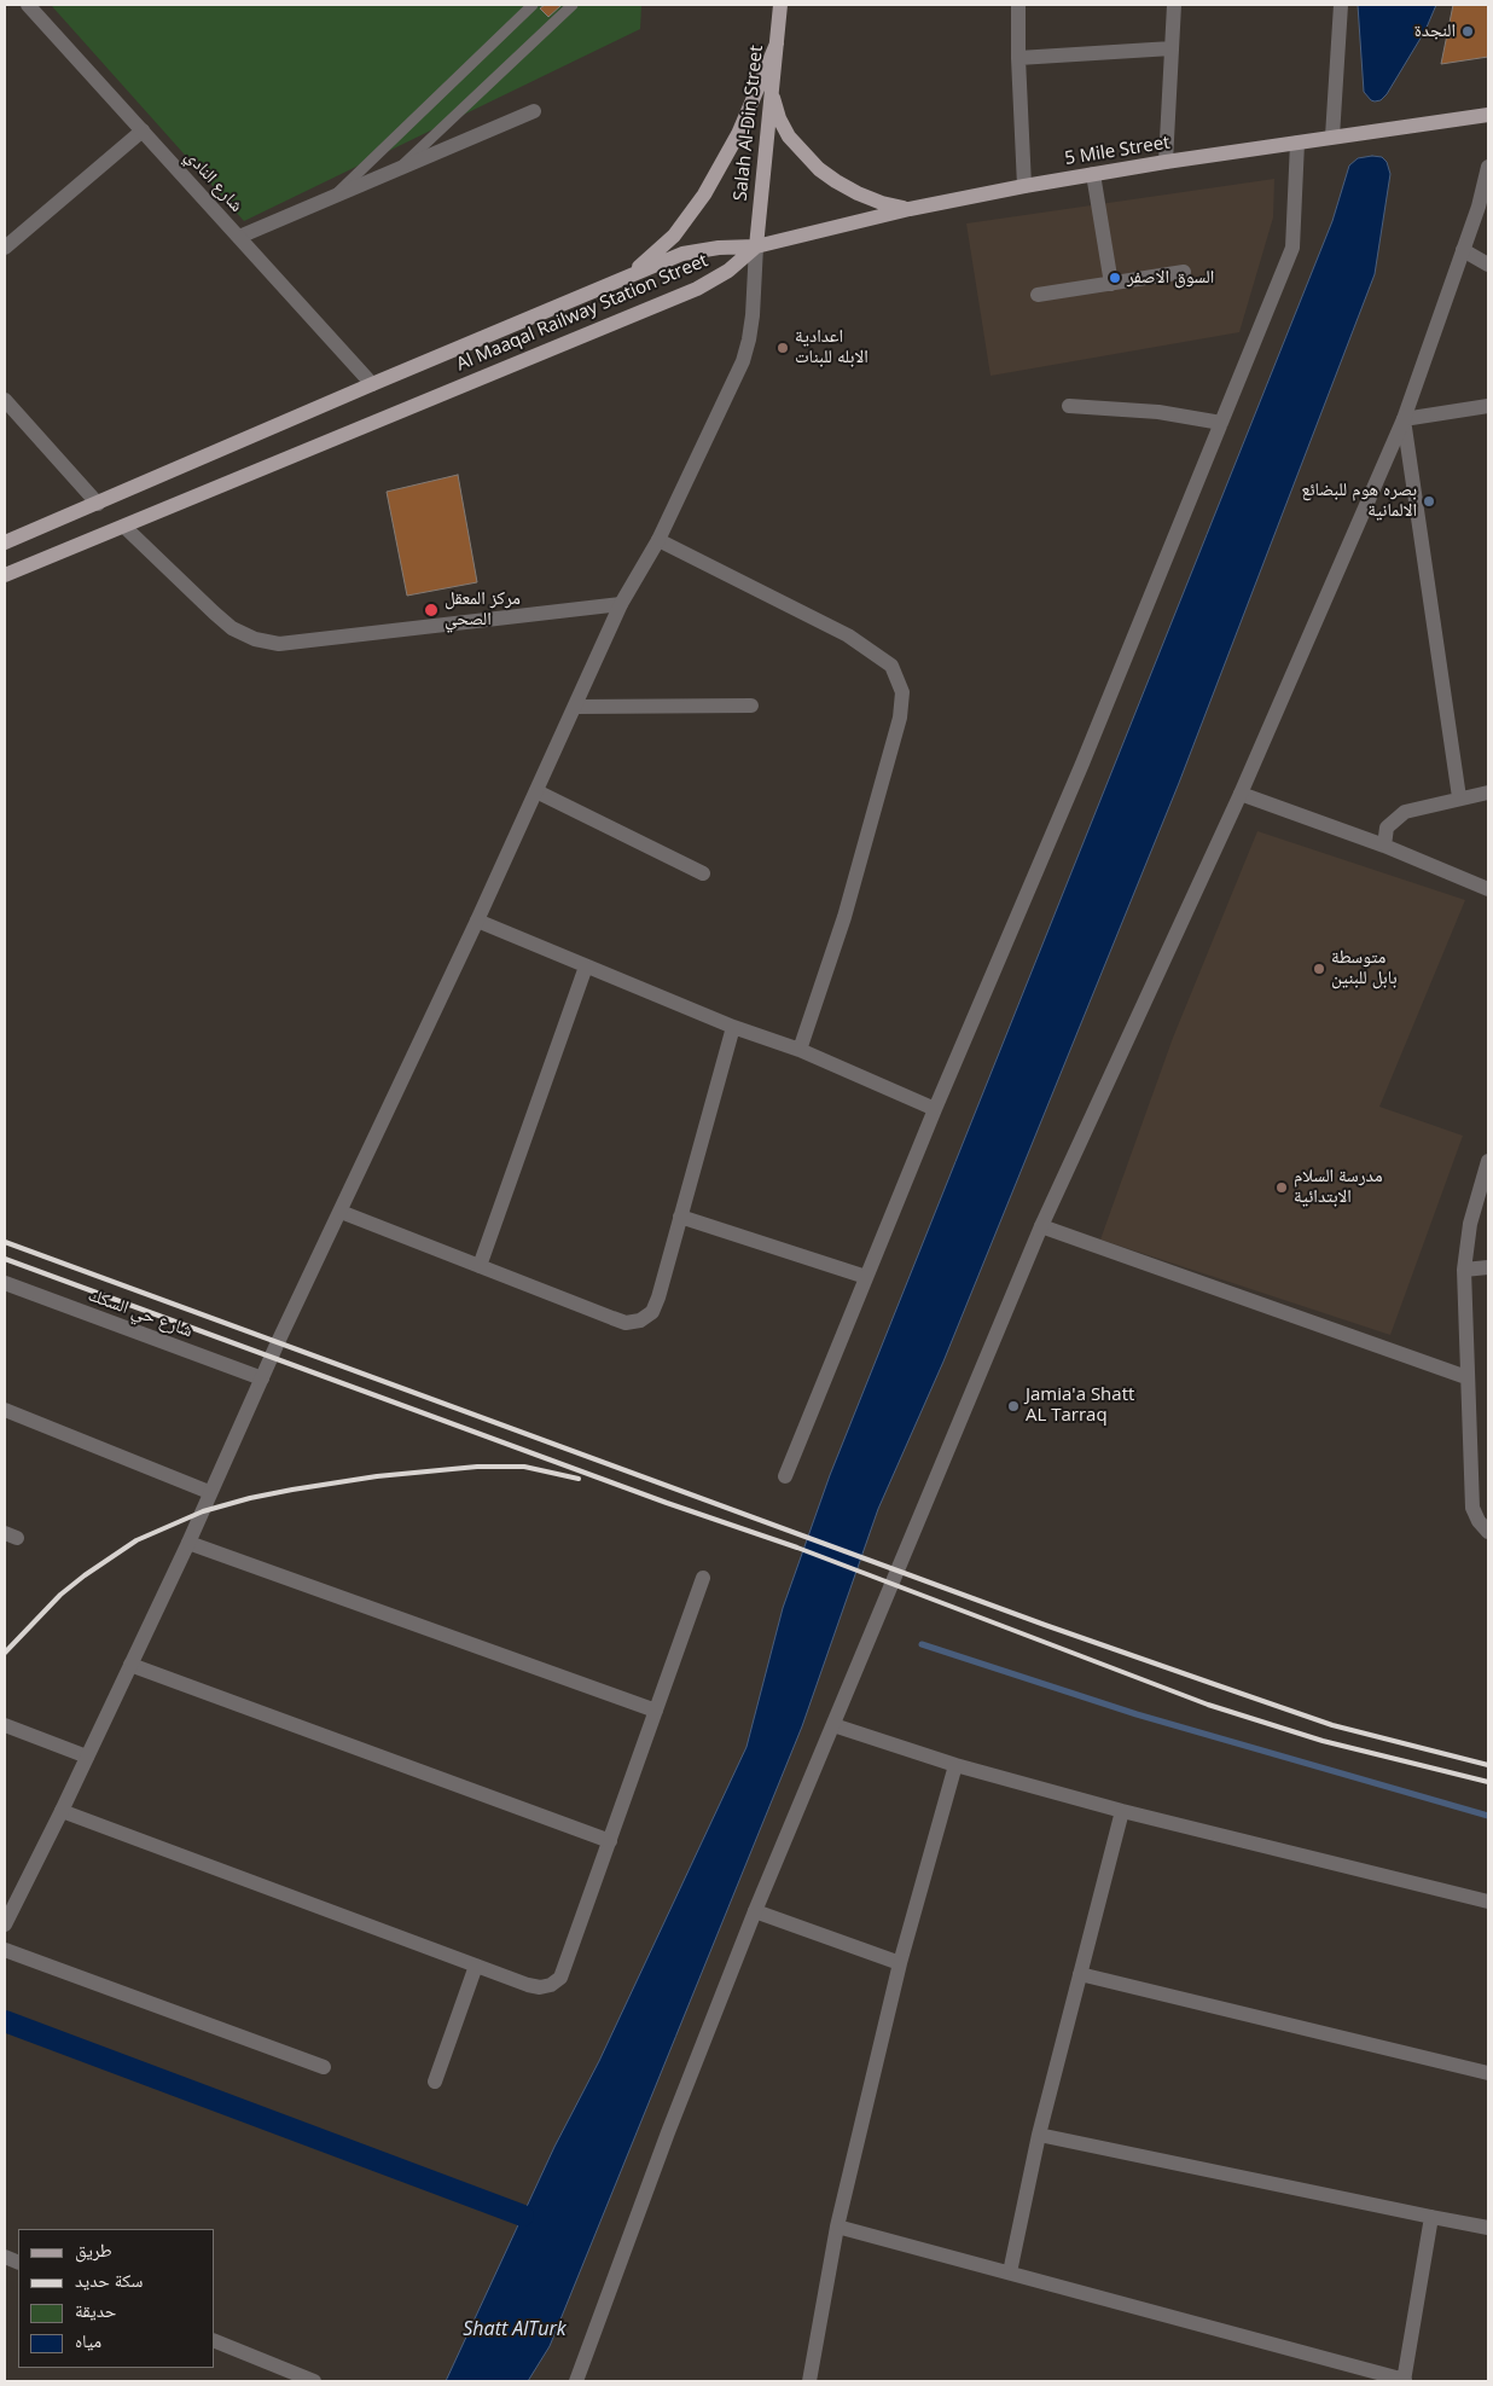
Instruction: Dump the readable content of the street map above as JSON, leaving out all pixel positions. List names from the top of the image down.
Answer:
{
  "streets": {
    "main road": ["Salah Al-Din Street", "5 Mile Street", "Al Maaqal Railway Station Street"],
    "street": ["شارع النادي", "شارع حي السكك"]
  },
  "crossings": [
    ["Salah Al-Din Street", "5 Mile Street"],
    ["Salah Al-Din Street", "Al Maaqal Railway Station Street"],
    ["5 Mile Street", "Al Maaqal Railway Station Street"],
    ["شارع النادي", "Al Maaqal Railway Station Street"]
  ],
  "water": ["Shatt AlTurk"],
  "places": [
    "النجدة",
    "السوق الاصفر",
    "اعدادية الابله للبنات",
    "بصره هوم للبضائع الالمانية",
    "مركز المعقل الصحي",
    "متوسطة بابل للبنين",
    "مدرسة السلام الابتدائية",
    "Jamia'a Shatt AL Tarraq"
  ],
  "legend": [
    "طريق",
    "سكة حديد",
    "حديقة",
    "مياه"
  ]
}
